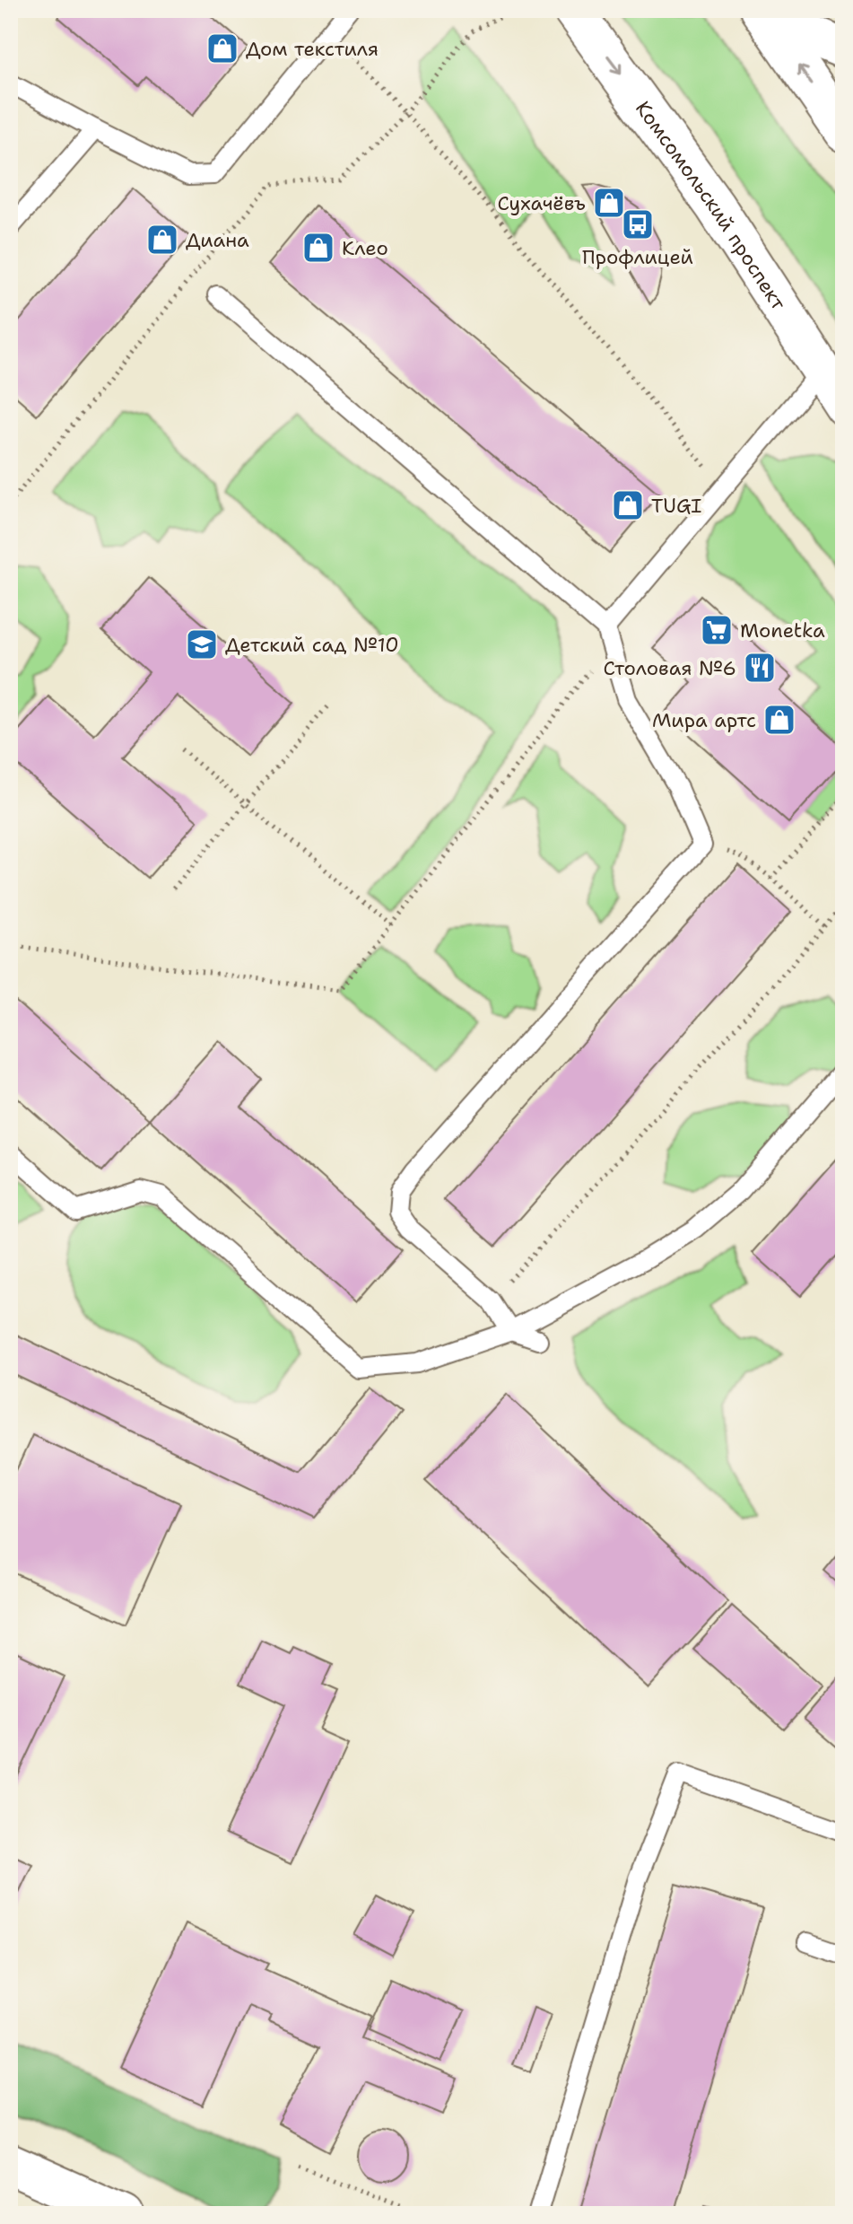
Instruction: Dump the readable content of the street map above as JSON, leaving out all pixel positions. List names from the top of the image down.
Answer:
{
  "streets": {
    "main road": ["Комсомольский проспект"]
  },
  "places": {
    "shop": [
      "Дом текстиля",
      "Сухачёвъ",
      "Диана",
      "Клео",
      "TUGI",
      "Мира артс"
    ],
    "bus stop": ["Профлицей"],
    "supermarket": ["Monetka"],
    "school or university": ["Детский сад №10"],
    "restaurant": ["Столовая №6"]
  }
}
